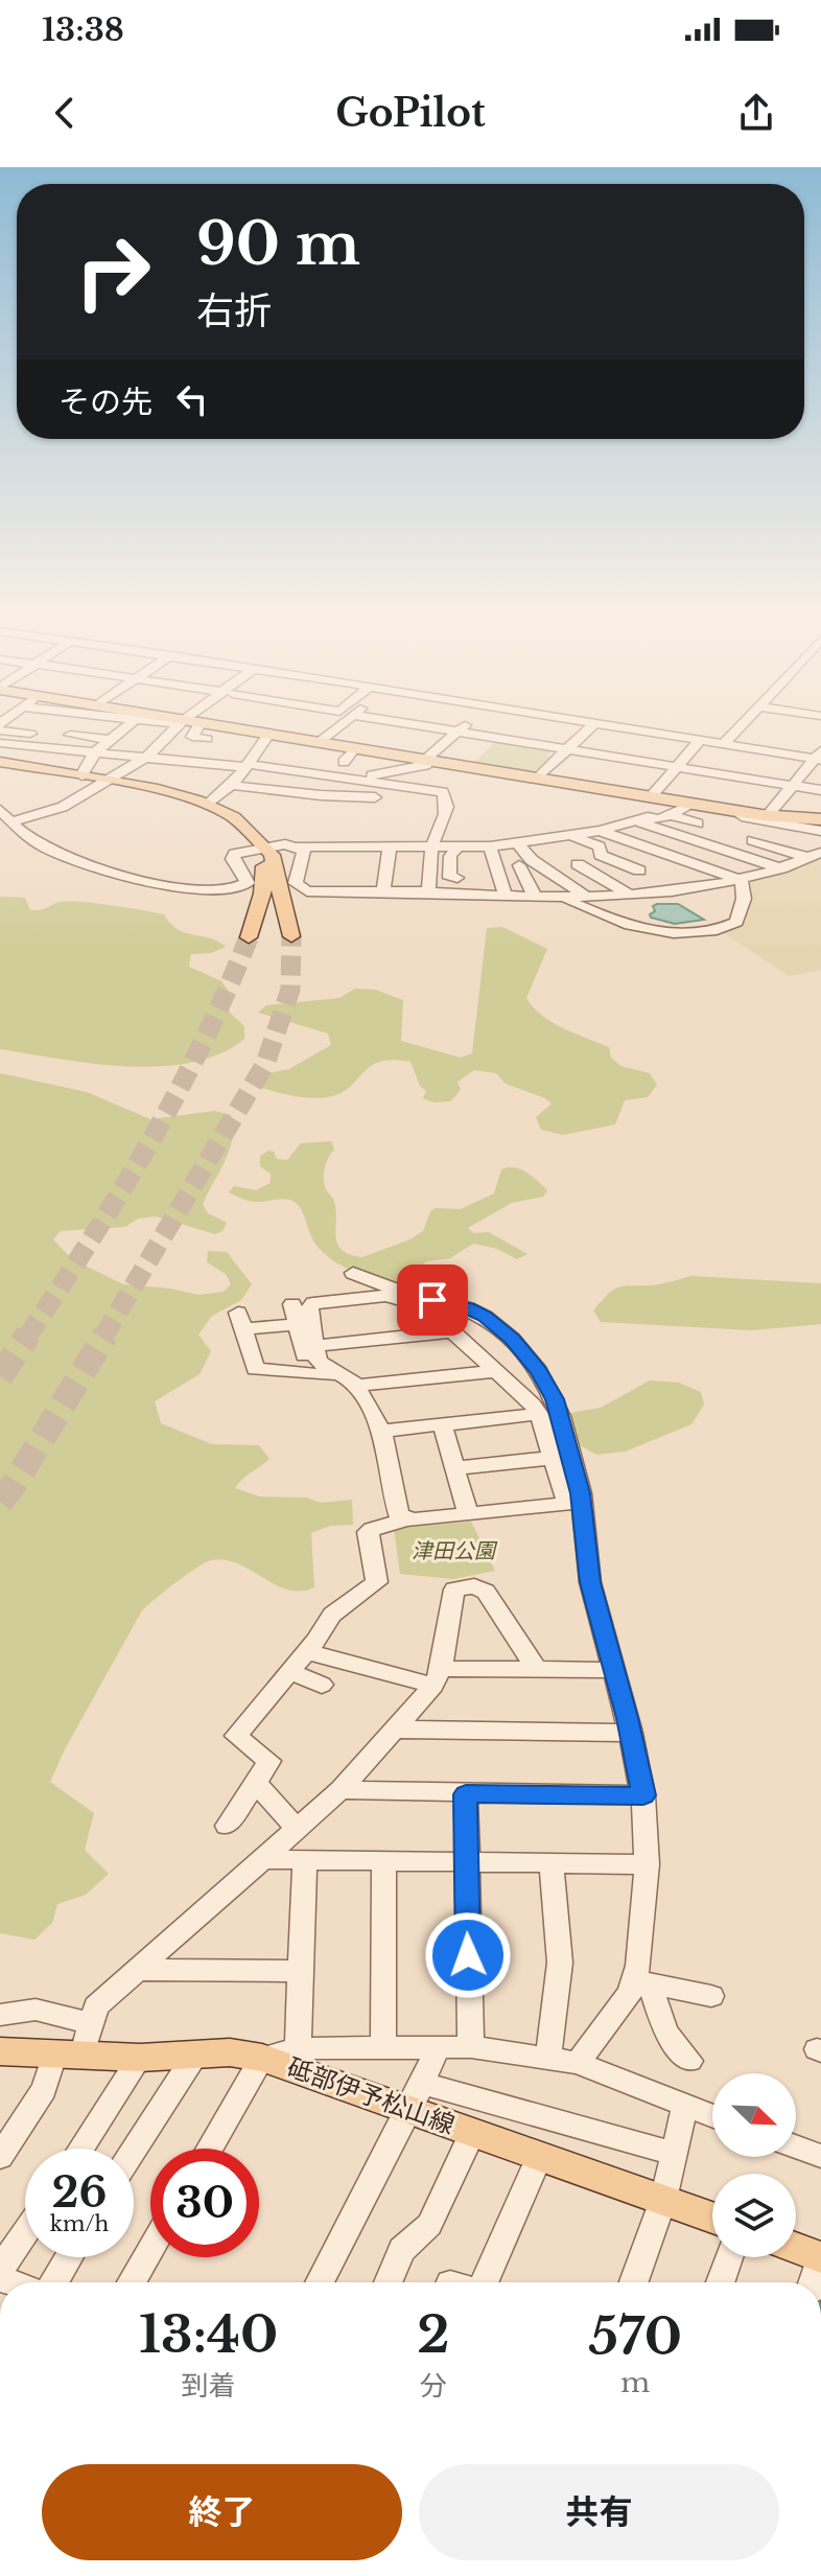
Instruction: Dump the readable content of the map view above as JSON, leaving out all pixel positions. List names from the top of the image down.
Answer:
{
  "streets": {
    "main road": ["砥部伊予松山線"]
  },
  "parks": ["津田公園"],
  "north": "bottom right",
  "page": {
    "status": "13:38",
    "header": "GoPilot",
    "turn": ["90 m", "右折"],
    "then": "その先",
    "speed": "26 km/h",
    "limit": "30",
    "eta": [
      "13:40",
      "到着",
      "2",
      "分",
      "570",
      "m"
    ],
    "buttons": ["終了", "共有"]
  }
}
